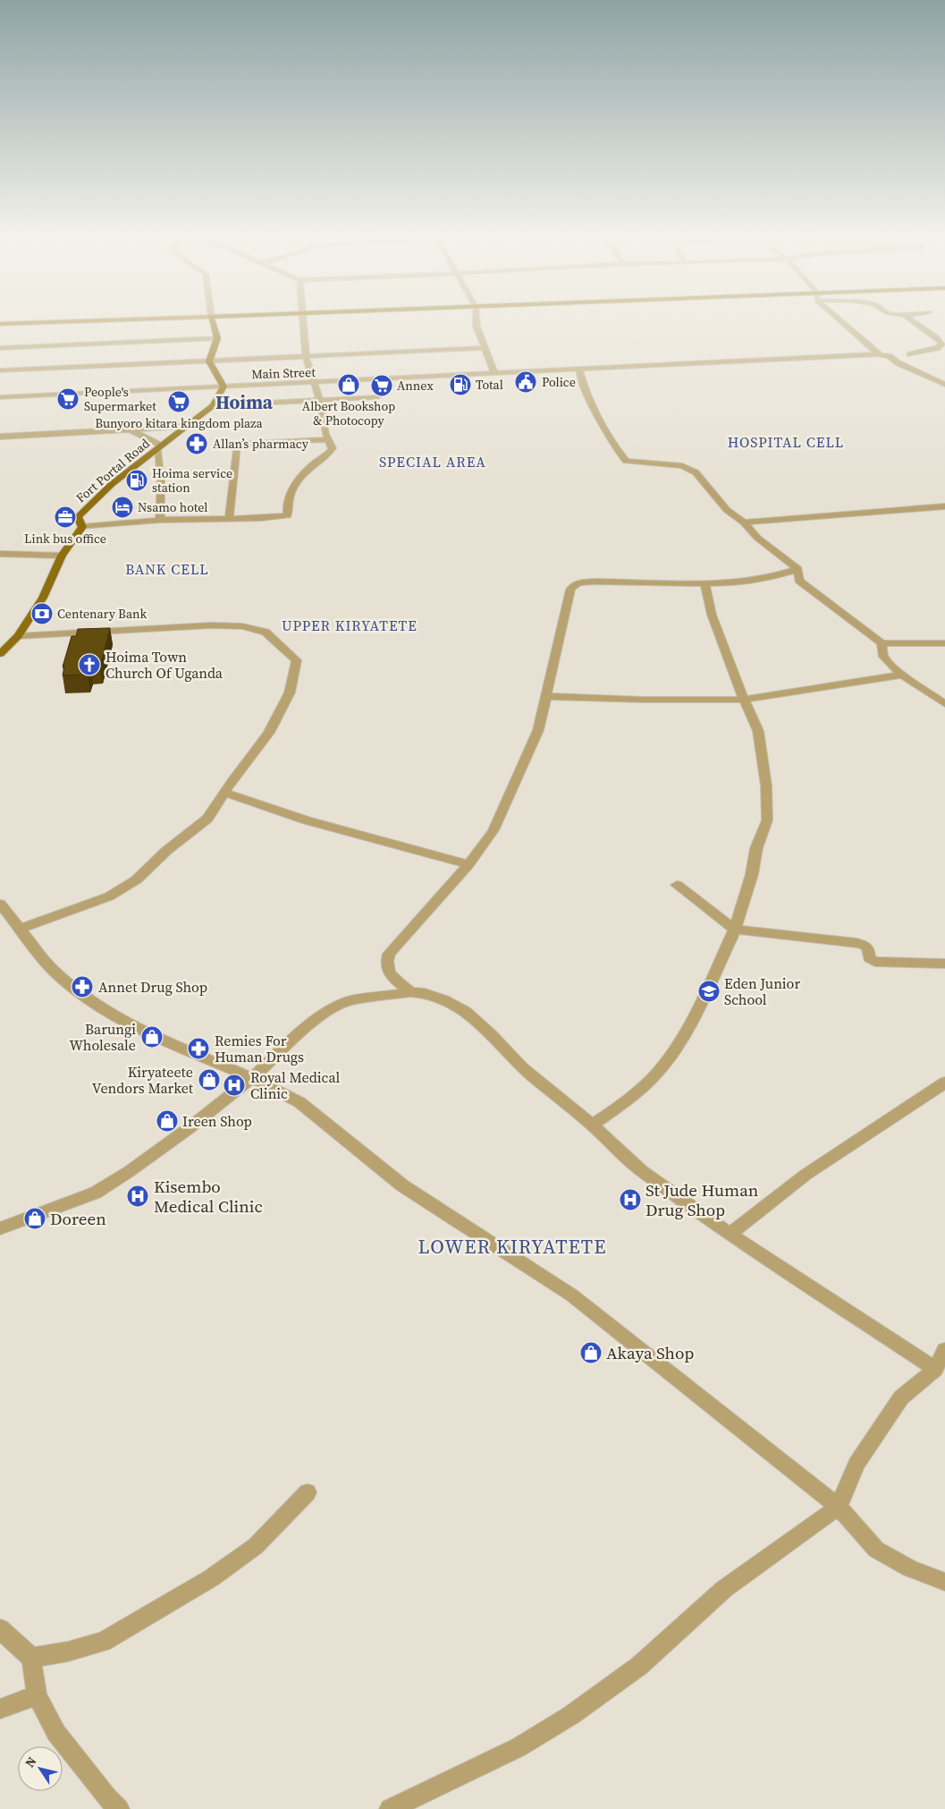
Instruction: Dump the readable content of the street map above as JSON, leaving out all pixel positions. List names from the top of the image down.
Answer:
{
  "streets": {
    "main road": ["Fort Portal Road"],
    "street": ["Main Street"]
  },
  "crossings": [
    ["Main Street", "Fort Portal Road"]
  ],
  "districts": [
    "Hoima",
    "HOSPITAL CELL",
    "SPECIAL AREA",
    "BANK CELL",
    "UPPER KIRYATETE",
    "LOWER KIRYATETE"
  ],
  "places": {
    "public building": ["Police"],
    "shop": [
      "Albert Bookshop & Photocopy",
      "Barungi Wholesale",
      "Kiryateete Vendors Market",
      "Ireen Shop",
      "Doreen",
      "Akaya Shop"
    ],
    "fuel station": ["Total", "Hoima service station"],
    "supermarket": ["Annex", "People's Supermarket", "Bunyoro kitara kingdom plaza"],
    "pharmacy": ["Allan’s pharmacy", "Annet Drug Shop", "Remies For Human Drugs"],
    "hotel": ["Nsamo hotel"],
    "office": ["Link bus office"],
    "bank": ["Centenary Bank"],
    "church": ["Hoima Town Church Of Uganda"],
    "school or university": ["Eden Junior School"],
    "hospital": ["Royal Medical Clinic", "Kisembo Medical Clinic", "St Jude Human Drug Shop"]
  },
  "north": "top left"
}
